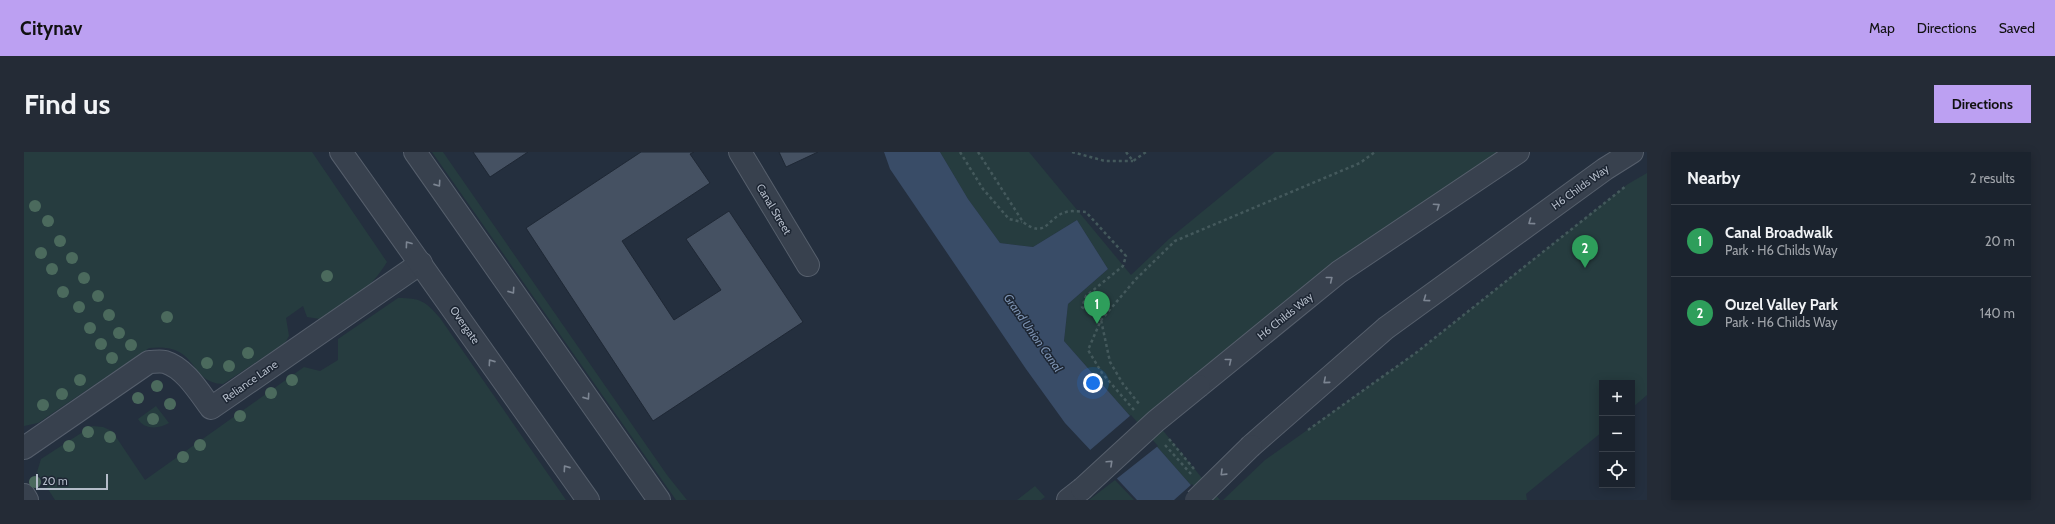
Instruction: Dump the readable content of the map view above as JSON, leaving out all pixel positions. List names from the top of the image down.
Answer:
{
  "streets": {
    "street": [
      "H6 Childs Way",
      "Canal Street",
      "Overgate",
      "Reliance Lane"
    ]
  },
  "crossings": [
    ["Overgate", "Reliance Lane"]
  ],
  "water": ["Grand Union Canal"],
  "scale_bar": "20 m",
  "page": {
    "header": "Citynav",
    "nav": ["Map", "Directions", "Saved"],
    "buttons": "Directions",
    "title": "Find us",
    "heading": ["Nearby", "2 results"],
    "list": [
      {
        "mark": "1",
        "name": "Canal Broadwalk",
        "note": "Park · H6 Childs Way",
        "value": "20 m"
      },
      {
        "mark": "2",
        "name": "Ouzel Valley Park",
        "note": "Park · H6 Childs Way",
        "value": "140 m"
      }
    ],
    "pins": ["2", "1"],
    "map_buttons": ["+", "−"],
    "scale": "20 m"
  }
}
